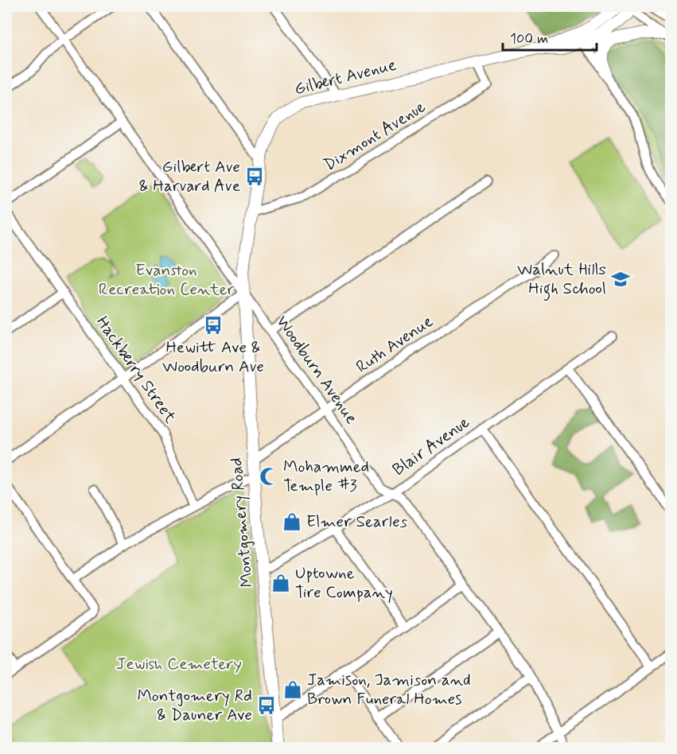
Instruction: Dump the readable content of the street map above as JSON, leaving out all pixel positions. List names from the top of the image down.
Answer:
{
  "streets": {
    "main road": ["Gilbert Avenue", "Montgomery Road"],
    "street": [
      "Dixmont Avenue",
      "Ruth Avenue",
      "Hackberry Street",
      "Woodburn Avenue",
      "Blair Avenue"
    ]
  },
  "crossings": [
    ["Gilbert Avenue", "Dixmont Avenue"],
    ["Gilbert Avenue", "Woodburn Avenue"],
    ["Gilbert Avenue", "Montgomery Road"],
    ["Ruth Avenue", "Woodburn Avenue"],
    ["Ruth Avenue", "Montgomery Road"],
    ["Woodburn Avenue", "Blair Avenue"],
    ["Woodburn Avenue", "Montgomery Road"],
    ["Blair Avenue", "Montgomery Road"]
  ],
  "parks": ["Evanston Recreation Center", "Jewish Cemetery"],
  "places": {
    "bus stop": ["Gilbert Ave & Harvard Ave", "Hewitt Ave & Woodburn Ave", "Montgomery Rd & Dauner Ave"],
    "school or university": ["Walnut Hills High School"],
    "mosque": ["Mohammed Temple #3"],
    "shop": ["Elmer Searles", "Uptowne Tire Company", "Jamison, Jamison and Brown Funeral Homes"]
  },
  "scale_bar": "100 m"
}
